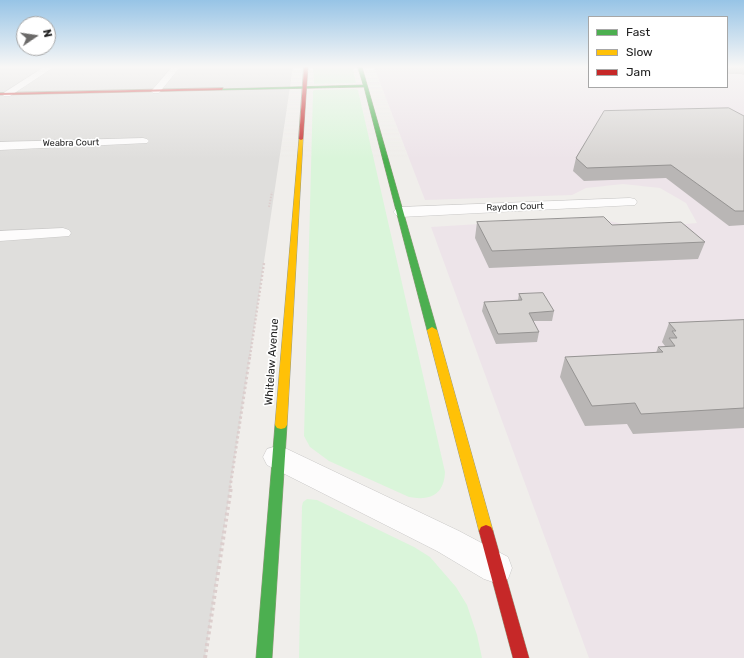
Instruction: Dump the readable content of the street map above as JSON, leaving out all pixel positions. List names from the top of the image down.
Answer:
{
  "streets": {
    "street": ["Weabra Court", "Raydon Court", "Whitelaw Avenue"]
  },
  "legend": ["Fast", "Slow", "Jam"],
  "north": "right"
}
